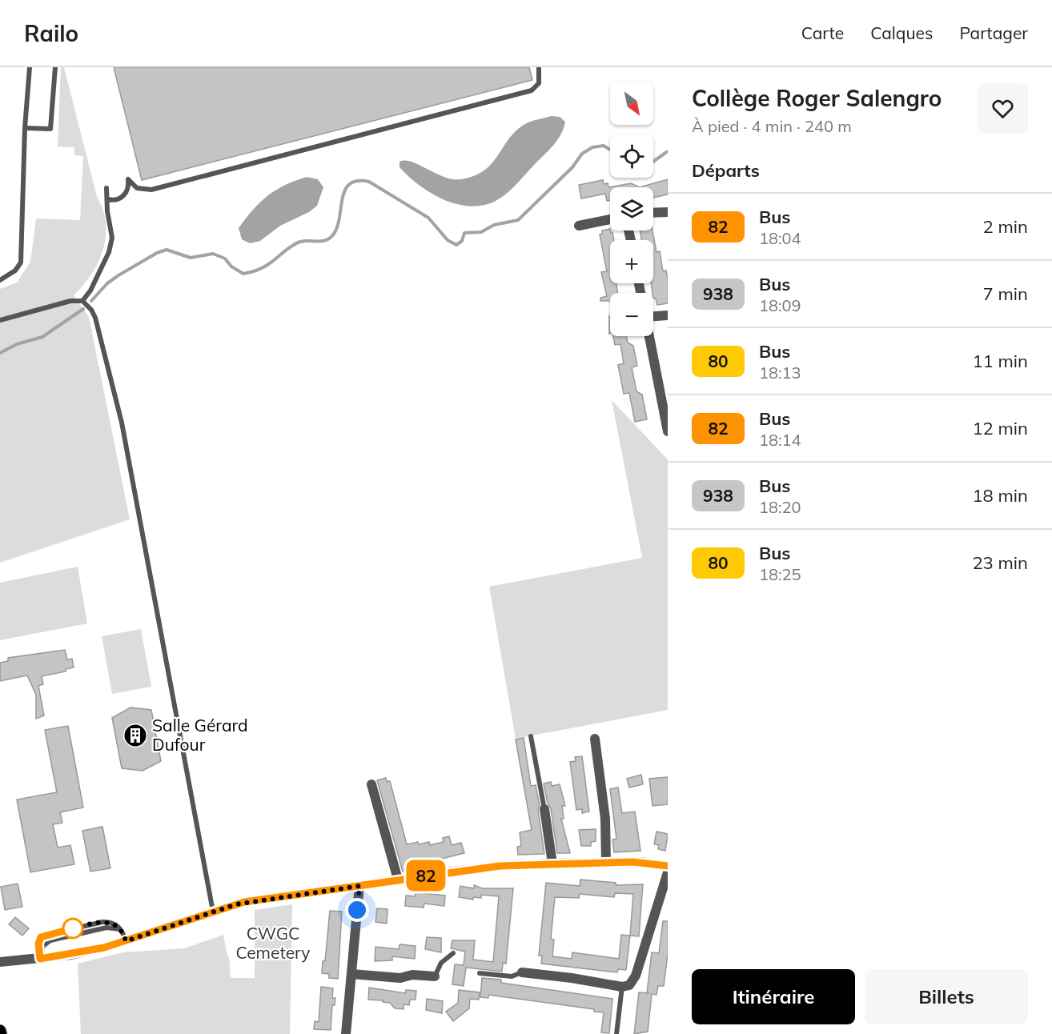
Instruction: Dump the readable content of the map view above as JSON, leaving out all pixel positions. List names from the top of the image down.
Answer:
{
  "parks": ["CWGC Cemetery"],
  "places": {
    "building": ["Salle Gérard Dufour"]
  },
  "lines": ["bus line 82"],
  "north": "bottom right",
  "page": {
    "header": "Railo",
    "nav": ["Carte", "Calques", "Partager"],
    "on_map": "82",
    "heading": [
      ["Collège Roger Salengro", "À pied · 4 min · 240 m"],
      "Départs"
    ],
    "map_buttons": ["+", "−"],
    "list": [
      {
        "mark": "82",
        "name": "Bus",
        "note": "18:04",
        "value": "2 min"
      },
      {
        "mark": "938",
        "name": "Bus",
        "note": "18:09",
        "value": "7 min"
      },
      {
        "mark": "80",
        "name": "Bus",
        "note": "18:13",
        "value": "11 min"
      },
      {
        "mark": "82",
        "name": "Bus",
        "note": "18:14",
        "value": "12 min"
      },
      {
        "mark": "938",
        "name": "Bus",
        "note": "18:20",
        "value": "18 min"
      },
      {
        "mark": "80",
        "name": "Bus",
        "note": "18:25",
        "value": "23 min"
      }
    ],
    "buttons": ["Itinéraire", "Billets"]
  }
}
